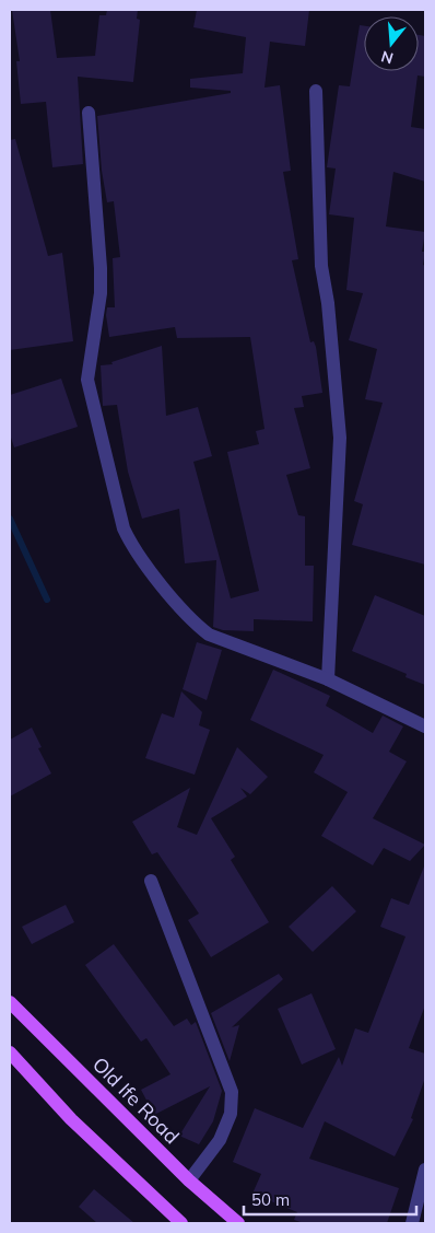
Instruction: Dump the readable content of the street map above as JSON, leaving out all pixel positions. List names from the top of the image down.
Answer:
{
  "streets": {
    "main road": ["Old Ife Road"]
  },
  "scale_bar": "50 m",
  "north": "bottom"
}
